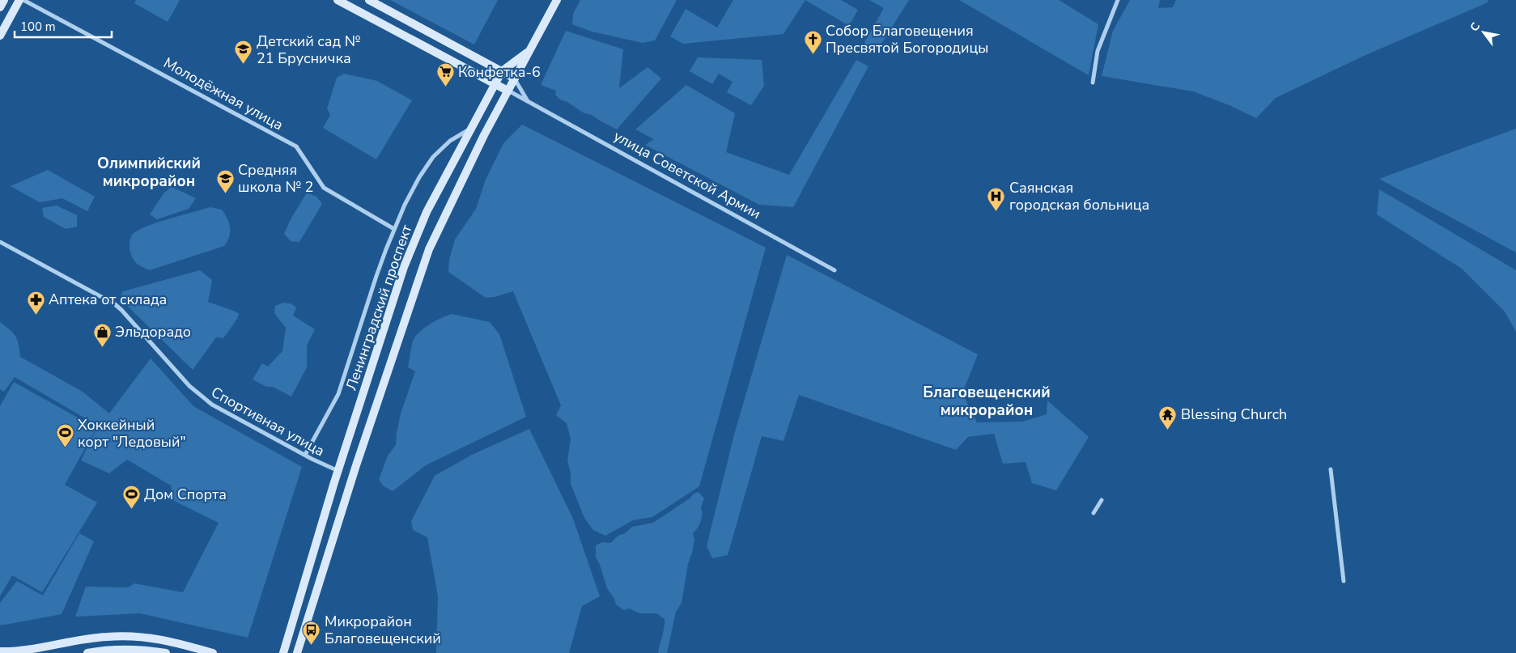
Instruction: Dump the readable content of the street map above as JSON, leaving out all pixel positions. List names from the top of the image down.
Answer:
{
  "streets": {
    "main road": ["улица Советской Армии", "Ленинградский проспект"],
    "street": ["Молодёжная улица", "Спортивная улица"]
  },
  "crossings": [
    ["улица Советской Армии", "Ленинградский проспект"],
    ["Ленинградский проспект", "Спортивная улица"]
  ],
  "districts": ["Олимпийский микрорайон", "Благовещенский микрорайон"],
  "places": {
    "church": ["Собор Благовещения Пресвятой Богородицы"],
    "school or university": ["Детский сад № 21 Брусничка", "Средняя школа № 2"],
    "supermarket": ["Конфетка-6"],
    "hospital": ["Саянская городская больница"],
    "pharmacy": ["Аптека от склада"],
    "shop": ["Эльдорадо"],
    "temple": ["Blessing Church"],
    "sports": ["Хоккейный корт \"Ледовый\"", "Дом Спорта"],
    "bus stop": ["Микрорайон Благовещенский"]
  },
  "scale_bar": "100 m",
  "north": "top left"
}
